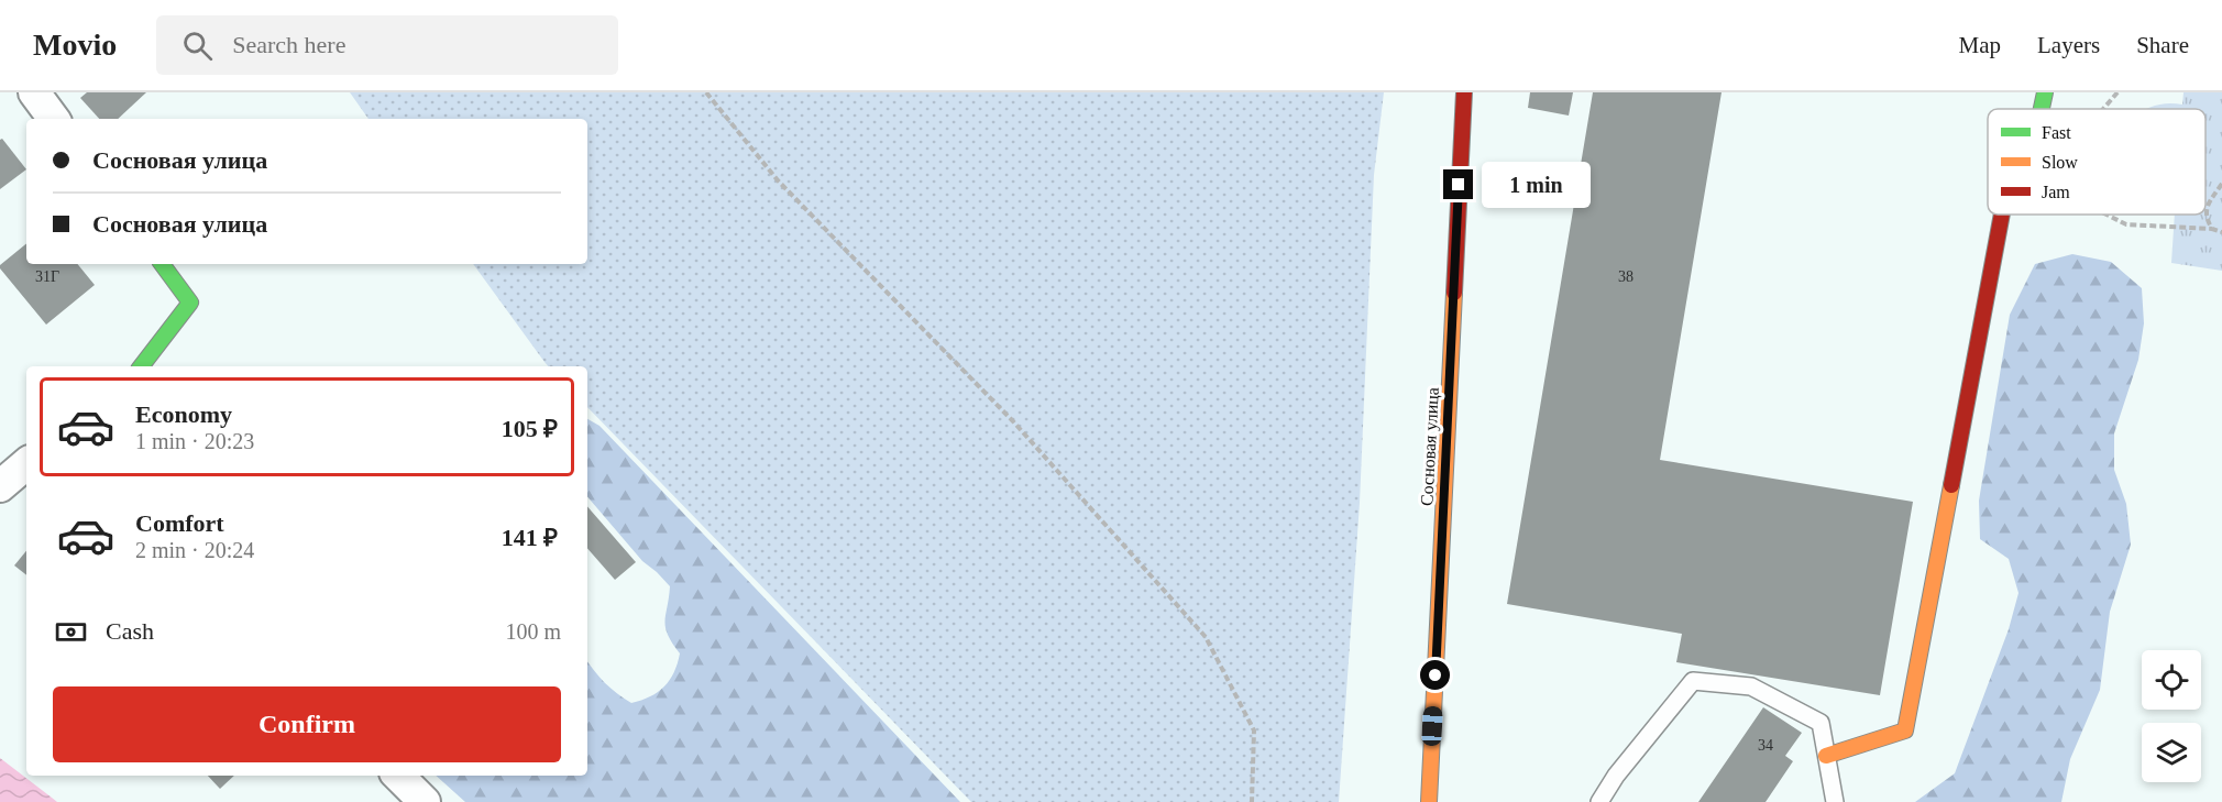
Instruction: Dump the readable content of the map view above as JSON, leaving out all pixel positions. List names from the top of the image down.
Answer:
{
  "streets": {
    "street": ["Сосновая улица"]
  },
  "house_numbers": ["31Г", "38", "34"],
  "legend": ["Fast", "Slow", "Jam"],
  "page": {
    "header": "Movio",
    "search": "Search here",
    "nav": ["Map", "Layers", "Share"],
    "banner": ["Сосновая улица", "Сосновая улица"],
    "bubble": "1 min",
    "list": [
      {
        "name": "Economy",
        "note": "1 min · 20:23",
        "value": "105 ₽"
      },
      {
        "name": "Comfort",
        "note": "2 min · 20:24",
        "value": "141 ₽"
      }
    ],
    "pay": ["Cash", "100 m"],
    "buttons": "Confirm"
  }
}
